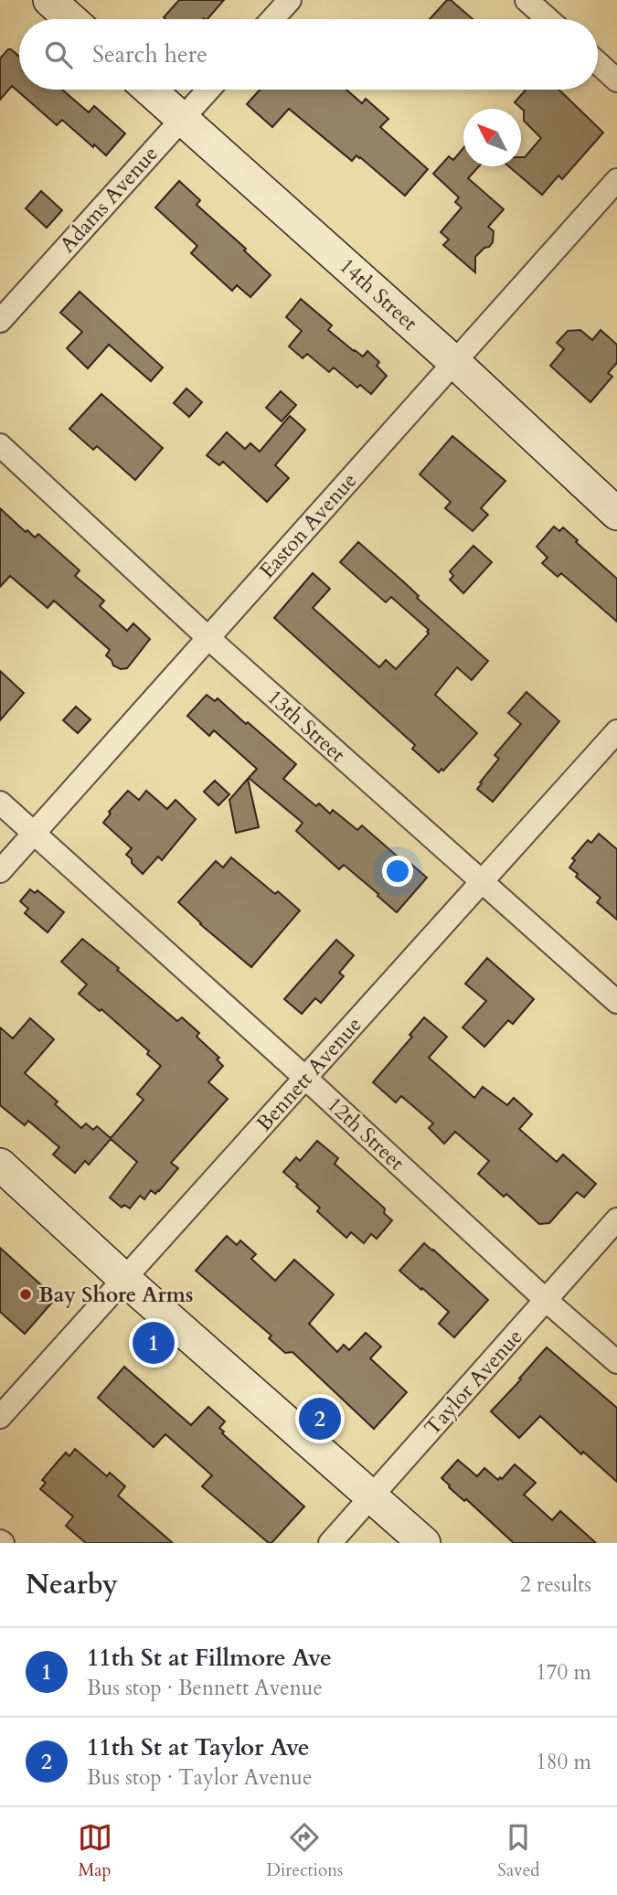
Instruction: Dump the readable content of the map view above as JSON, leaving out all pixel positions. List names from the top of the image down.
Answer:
{
  "streets": {
    "street": [
      "Adams Avenue",
      "14th Street",
      "Easton Avenue",
      "13th Street",
      "Bennett Avenue",
      "12th Street",
      "Taylor Avenue"
    ]
  },
  "crossings": [
    ["Adams Avenue", "14th Street"],
    ["14th Street", "Easton Avenue"],
    ["Easton Avenue", "13th Street"],
    ["Easton Avenue", "12th Street"],
    ["13th Street", "Bennett Avenue"],
    ["Bennett Avenue", "12th Street"],
    ["12th Street", "Taylor Avenue"]
  ],
  "places": ["Bay Shore Arms"],
  "north": "top left",
  "page": {
    "search": "Search here",
    "pins": ["1", "2"],
    "heading": ["Nearby", "2 results"],
    "list": [
      {
        "mark": "1",
        "name": "11th St at Fillmore Ave",
        "note": "Bus stop · Bennett Avenue",
        "value": "170 m"
      },
      {
        "mark": "2",
        "name": "11th St at Taylor Ave",
        "note": "Bus stop · Taylor Avenue",
        "value": "180 m"
      }
    ],
    "nav": ["Map", "Directions", "Saved"]
  }
}
